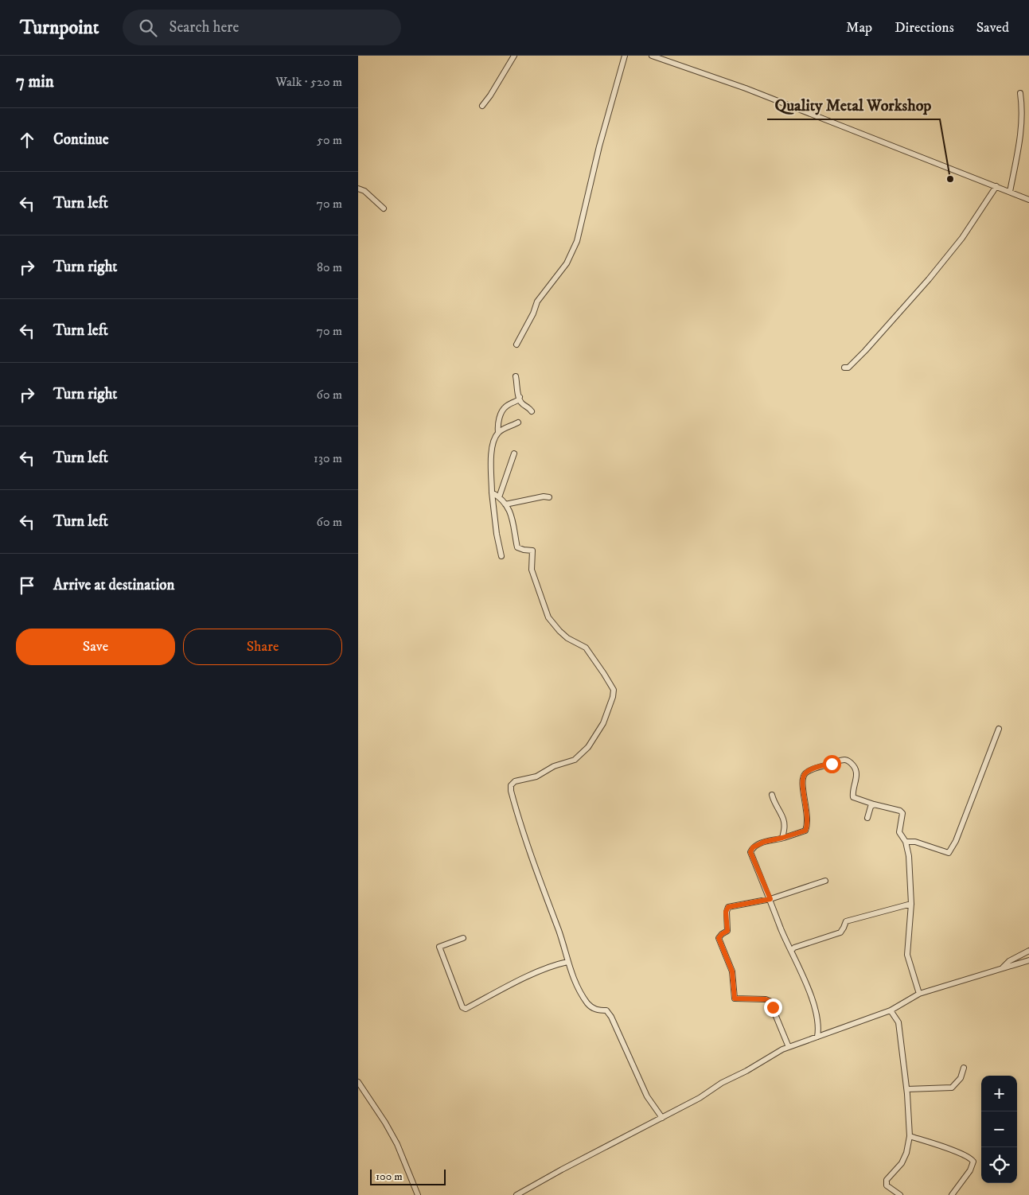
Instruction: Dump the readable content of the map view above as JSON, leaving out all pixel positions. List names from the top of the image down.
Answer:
{
  "places": ["Quality Metal Workshop"],
  "scale_bar": "100 m",
  "page": {
    "header": "Turnpoint",
    "search": "Search here",
    "nav": ["Map", "Directions", "Saved"],
    "heading": ["7 min", "Walk · 520 m"],
    "list": [
      ["Continue", "50 m"],
      ["Turn left", "70 m"],
      ["Turn right", "80 m"],
      ["Turn left", "70 m"],
      ["Turn right", "60 m"],
      ["Turn left", "130 m"],
      ["Turn left", "60 m"],
      "Arrive at destination"
    ],
    "buttons": ["Save", "Share"],
    "map_buttons": ["+", "−"],
    "scale": "100 m"
  }
}
